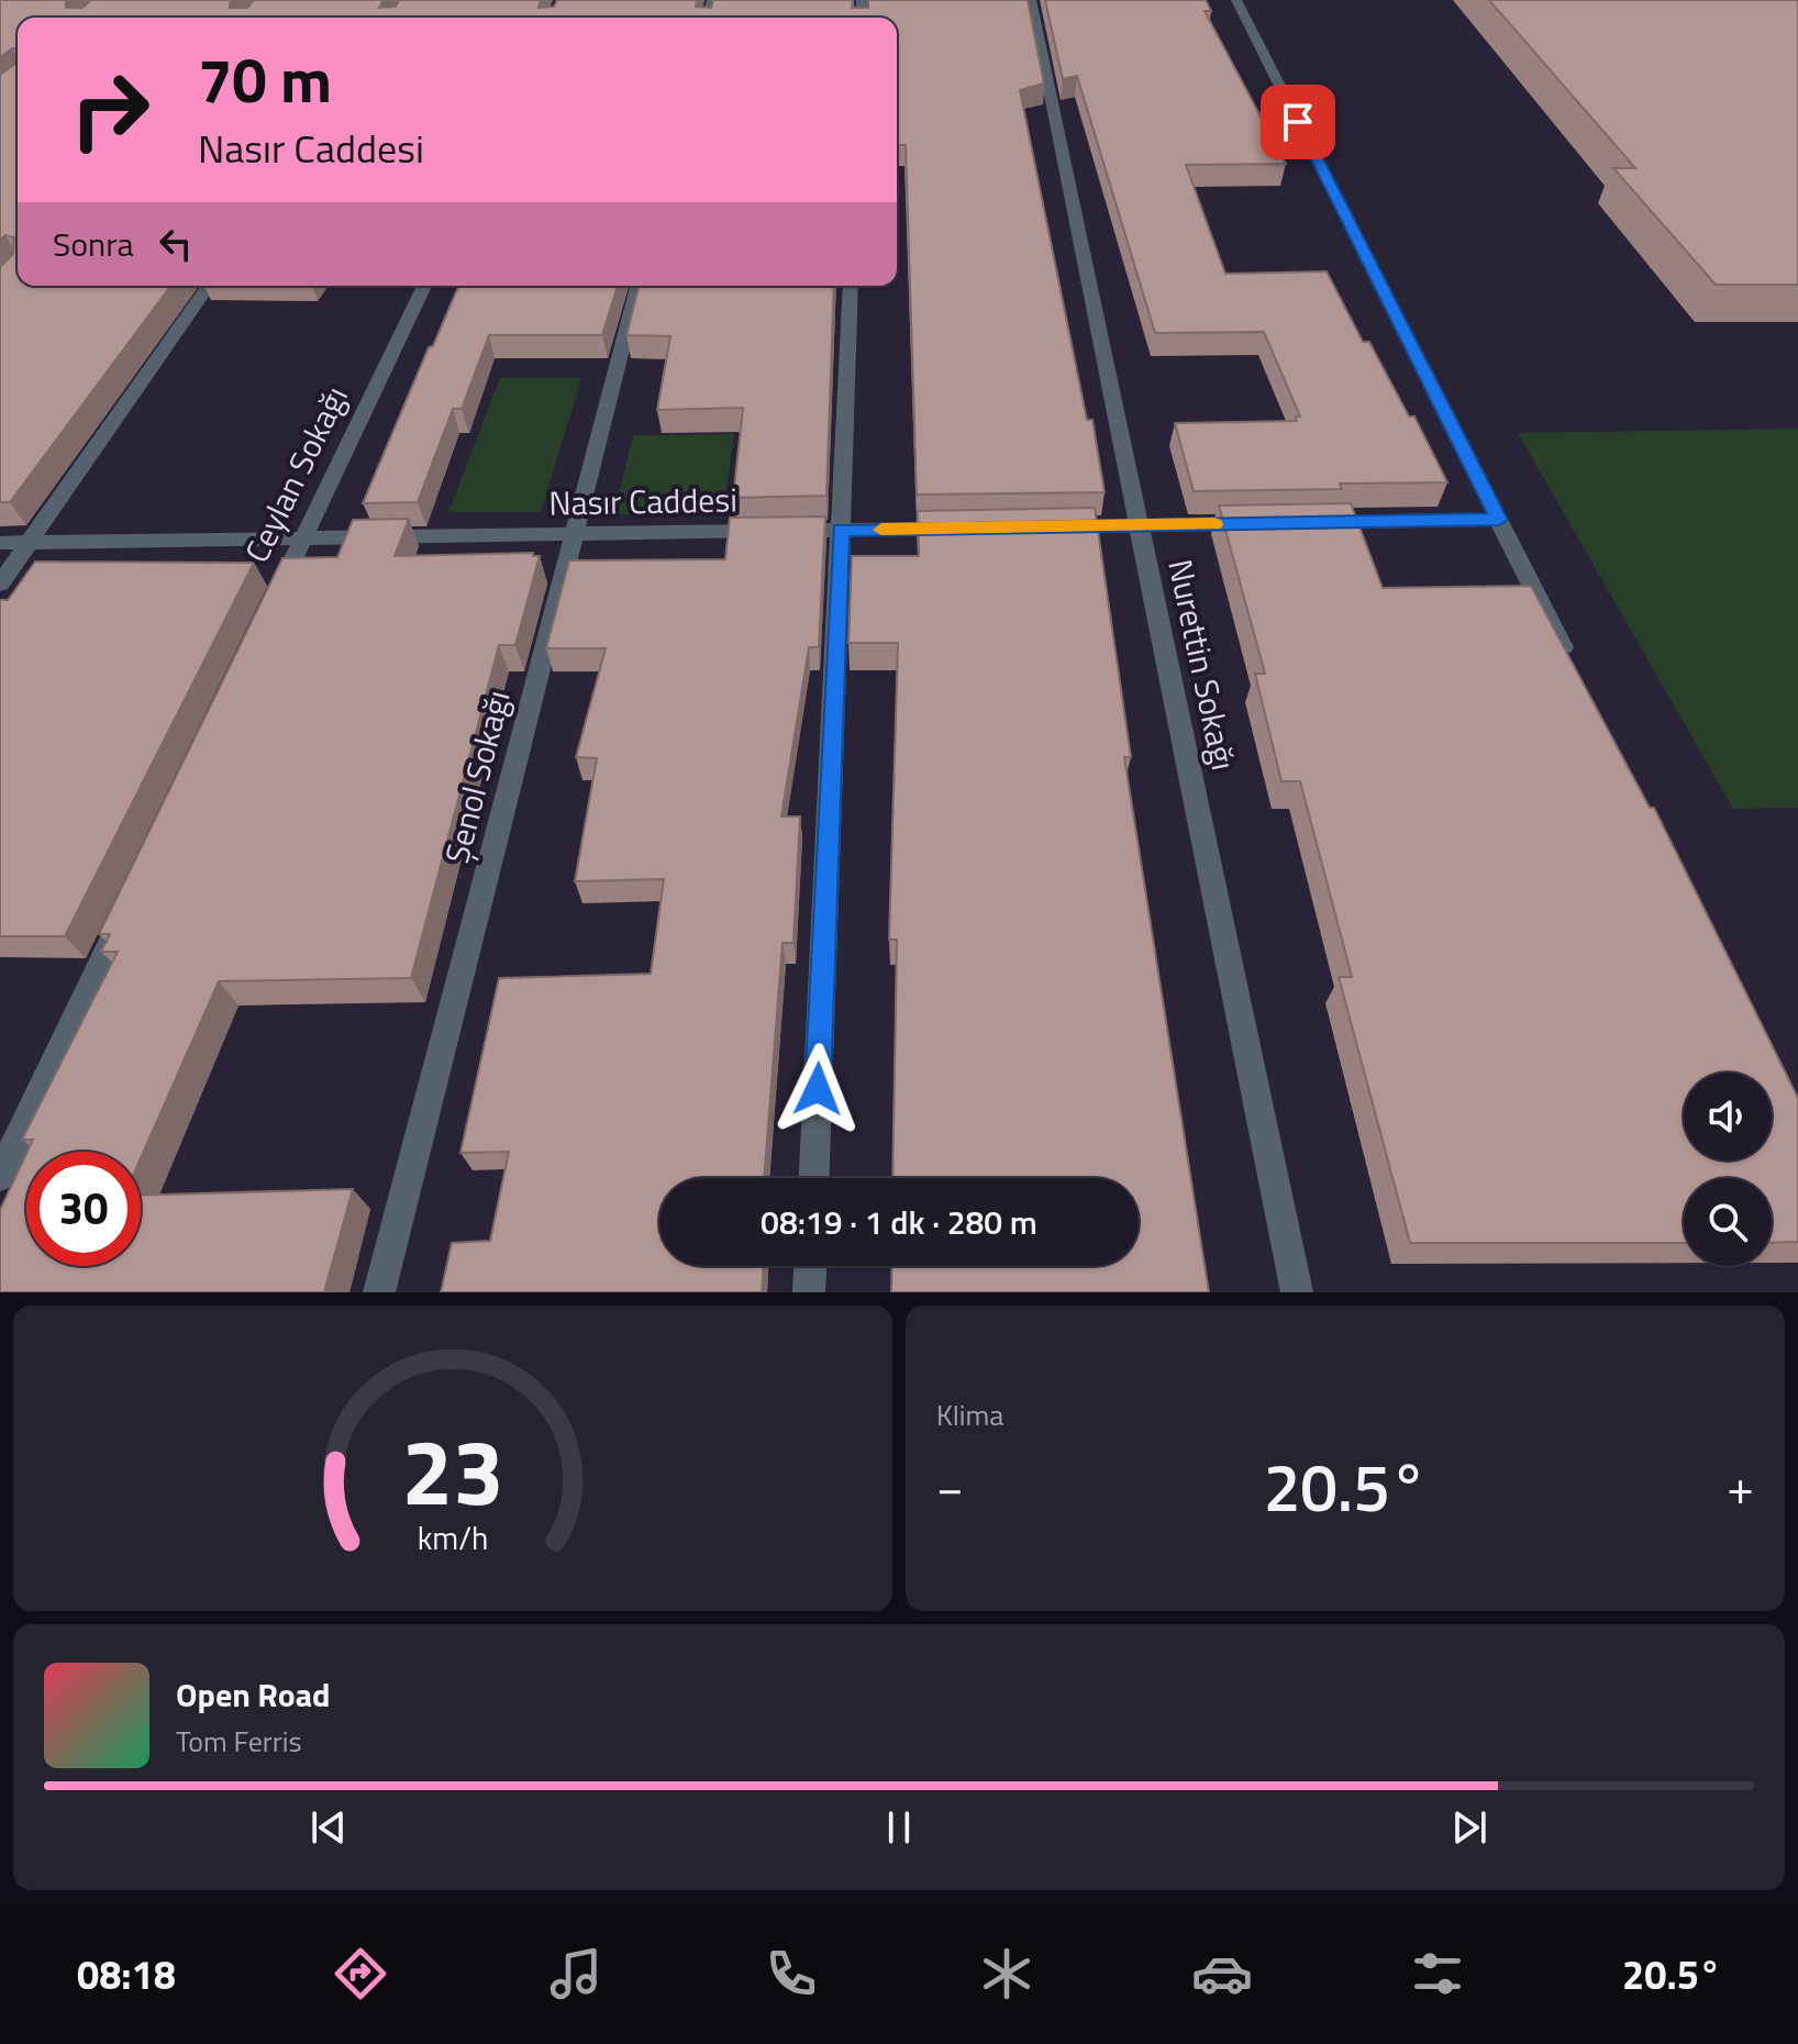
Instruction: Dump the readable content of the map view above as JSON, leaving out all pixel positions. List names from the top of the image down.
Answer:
{
  "streets": {
    "street": [
      "Ceylan Sokağı",
      "Nasır Caddesi",
      "Nurettin Sokağı",
      "Şenol Sokağı"
    ]
  },
  "crossings": [
    ["Ceylan Sokağı", "Nasır Caddesi"],
    ["Nasır Caddesi", "Şenol Sokağı"]
  ],
  "page": {
    "turn": ["70 m", "Nasır Caddesi"],
    "then": "Sonra",
    "limit": "30",
    "trip": "08:19 · 1 dk · 280 m",
    "tile": "Klima",
    "heat": ["−", "20.5°", "+"],
    "song": ["Open Road", "Tom Ferris"],
    "tabs": ["08:18", "20.5°"],
    "gauge": ["23", "km/h"]
  }
}
